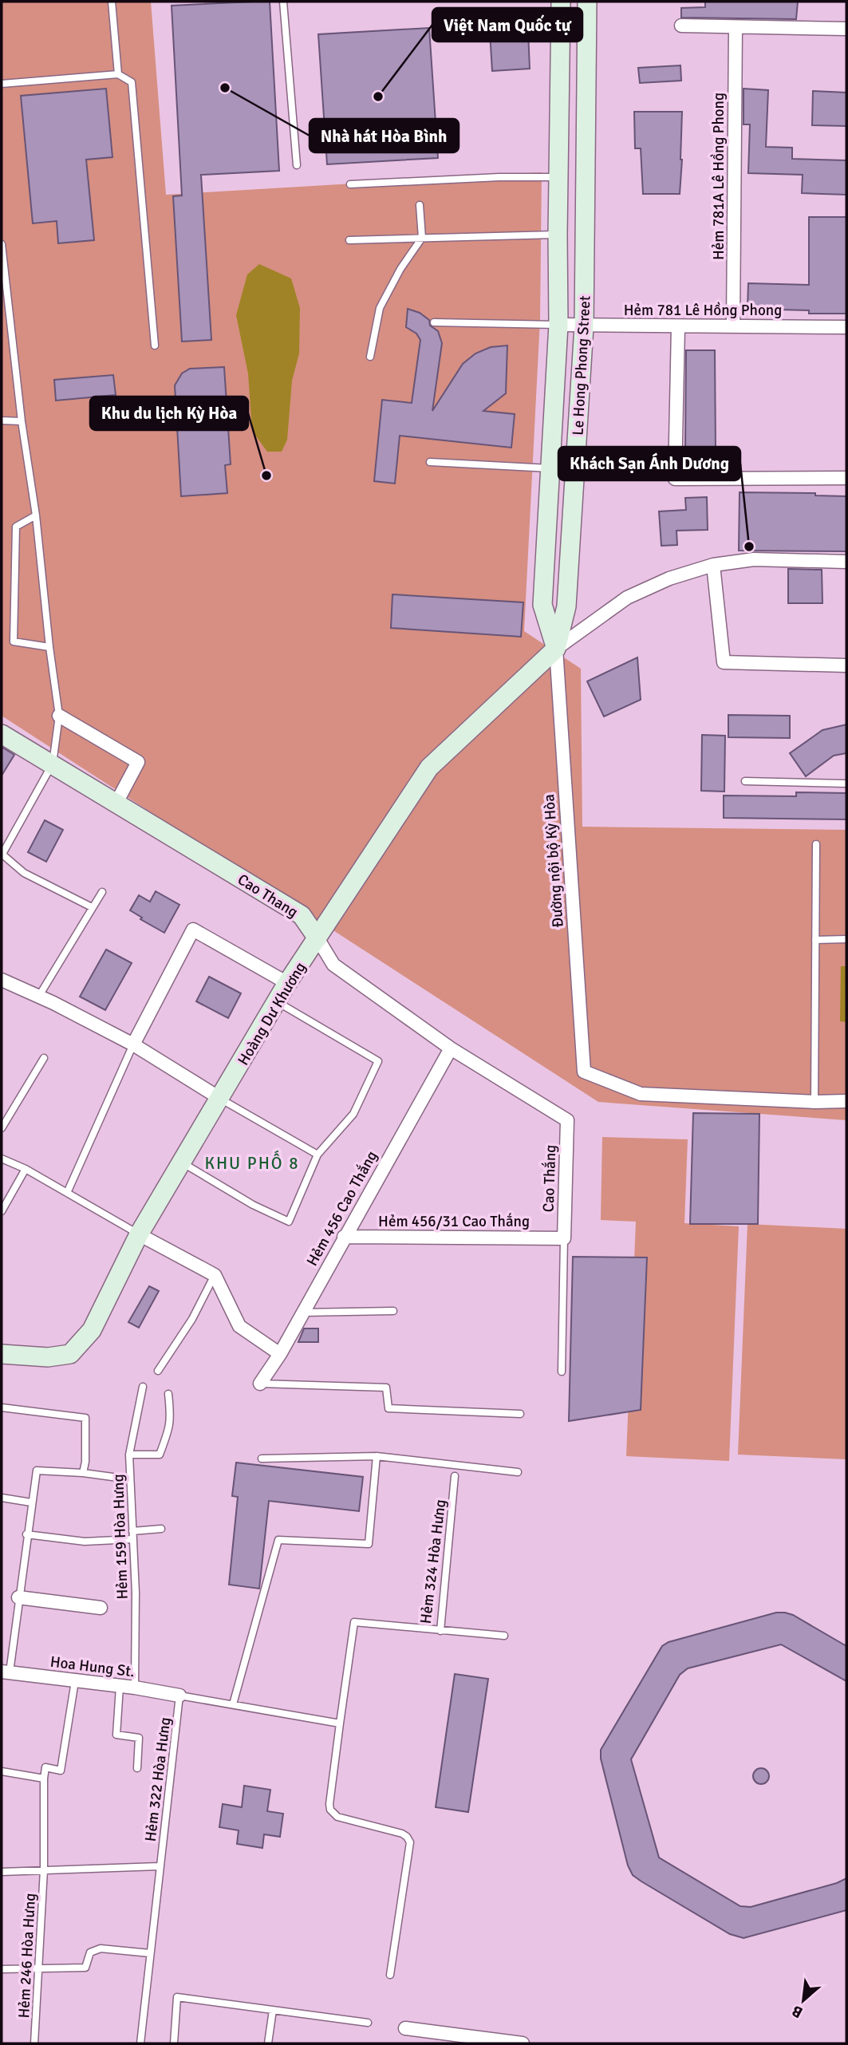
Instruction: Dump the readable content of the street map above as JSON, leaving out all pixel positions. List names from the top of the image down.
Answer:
{
  "streets": {
    "street": [
      "Hẻm 781A Lê Hồng Phong",
      "Hẻm 781 Lê Hồng Phong",
      "Le Hong Phong Street",
      "Đường nội bộ Kỳ Hòa",
      "Cao Thang",
      "Hoàng Dư Khương",
      "Hẻm 456 Cao Thắng",
      "Hẻm 456/31 Cao Thắng",
      "Hoa Hung St."
    ],
    "lane": [
      "Hẻm 159 Hòa Hưng",
      "Hẻm 324 Hòa Hưng",
      "Hẻm 322 Hòa Hưng",
      "Hẻm 246 Hòa Hưng"
    ]
  },
  "crossings": [
    ["Hẻm 781A Lê Hồng Phong", "Hẻm 781 Lê Hồng Phong"],
    ["Hẻm 781 Lê Hồng Phong", "Le Hong Phong Street"],
    ["Le Hong Phong Street", "Đường nội bộ Kỳ Hòa"],
    ["Le Hong Phong Street", "Hoàng Dư Khương"],
    ["Đường nội bộ Kỳ Hòa", "Hoàng Dư Khương"],
    ["Cao Thang", "Hoàng Dư Khương"],
    ["Cao Thang", "Hẻm 456 Cao Thắng"],
    ["Cao Thang", "Hẻm 456/31 Cao Thắng"],
    ["Hẻm 456 Cao Thắng", "Hẻm 456/31 Cao Thắng"],
    ["Hẻm 159 Hòa Hưng", "Hoa Hung St."],
    ["Hoa Hung St.", "Hẻm 322 Hòa Hưng"],
    ["Hẻm 322 Hòa Hưng", "Hẻm 246 Hòa Hưng"]
  ],
  "districts": ["KHU PHỐ 8"],
  "places": [
    "Nhà hát Hòa Bình",
    "Việt Nam Quốc tự",
    "Khu du lịch Kỳ Hòa",
    "Khách Sạn Ánh Dương"
  ],
  "north": "bottom left"
}
